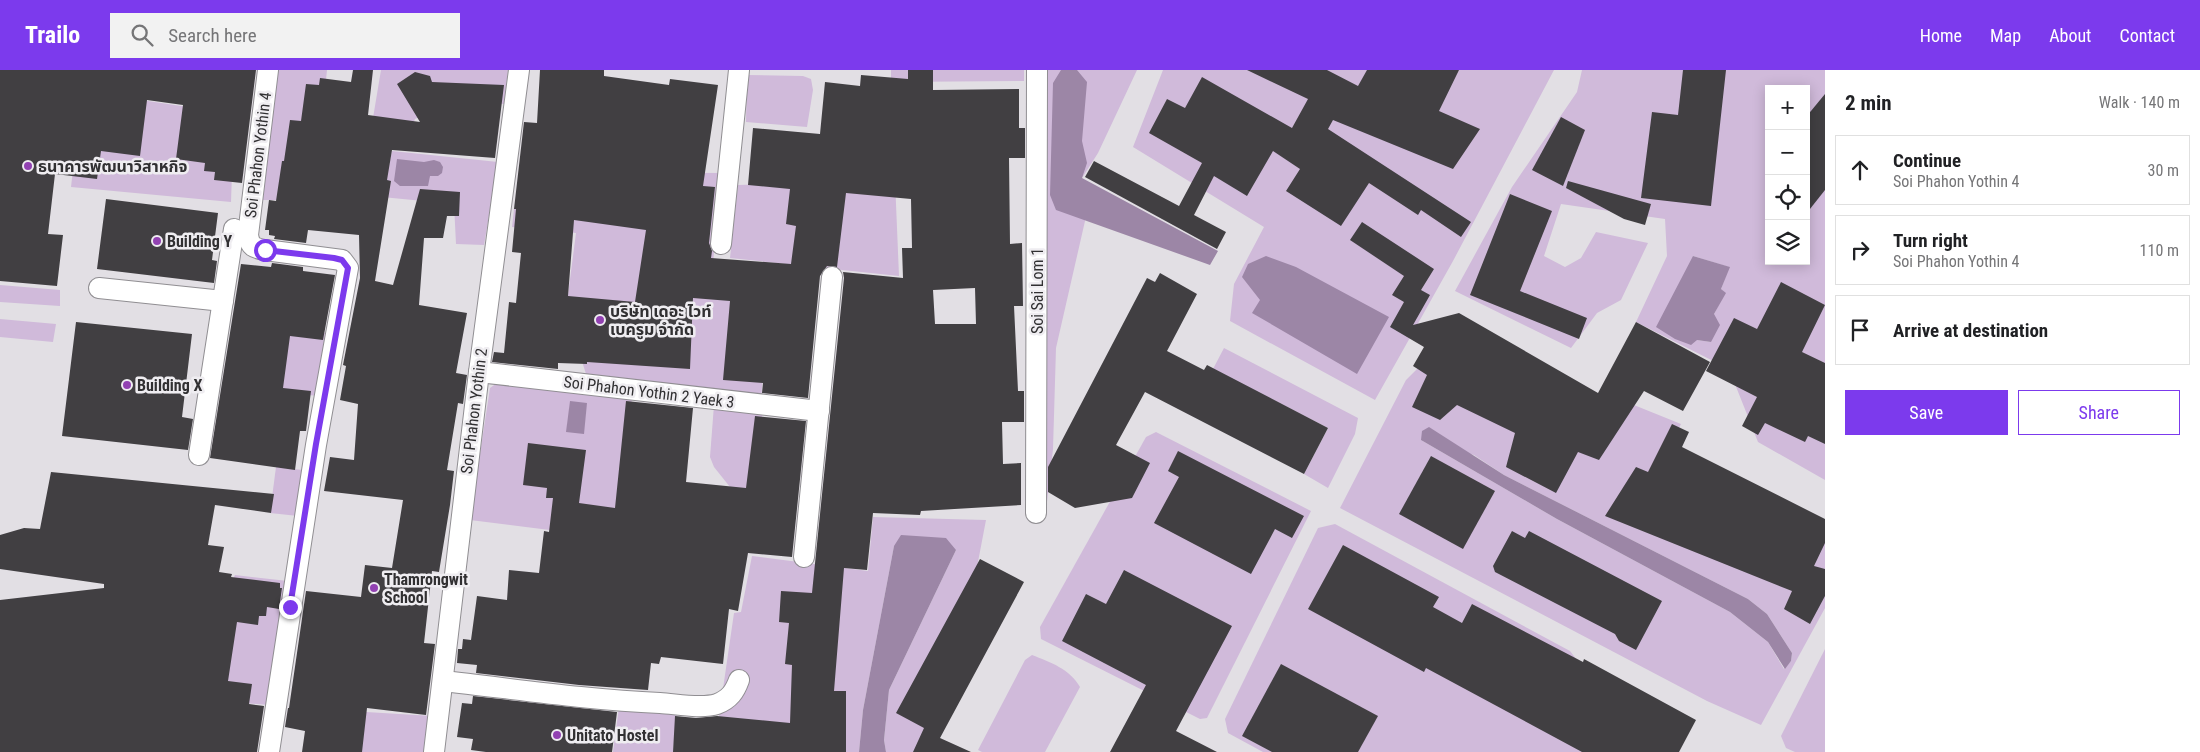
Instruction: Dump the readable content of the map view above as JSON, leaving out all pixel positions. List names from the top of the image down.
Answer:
{
  "streets": {
    "street": [
      "Soi Phahon Yothin 4",
      "Soi Sai Lom 1",
      "Soi Phahon Yothin 2 Yaek 3",
      "Soi Phahon Yothin 2"
    ]
  },
  "crossings": [
    ["Soi Phahon Yothin 2 Yaek 3", "Soi Phahon Yothin 2"]
  ],
  "places": [
    "ธนาคารพัฒนาวิสาหกิจ",
    "Building Y",
    "บริษัท เดอะ ไวท์ เบครูม จำกัด",
    "Building X",
    "Thamrongwit School",
    "Unitato Hostel"
  ],
  "page": {
    "header": "Trailo",
    "search": "Search here",
    "nav": [
      "Home",
      "Map",
      "About",
      "Contact"
    ],
    "heading": ["2 min", "Walk · 140 m"],
    "map_buttons": ["+", "−"],
    "list": [
      ["Continue", "Soi Phahon Yothin 4", "30 m"],
      ["Turn right", "Soi Phahon Yothin 4", "110 m"],
      "Arrive at destination"
    ],
    "buttons": ["Save", "Share"]
  }
}
